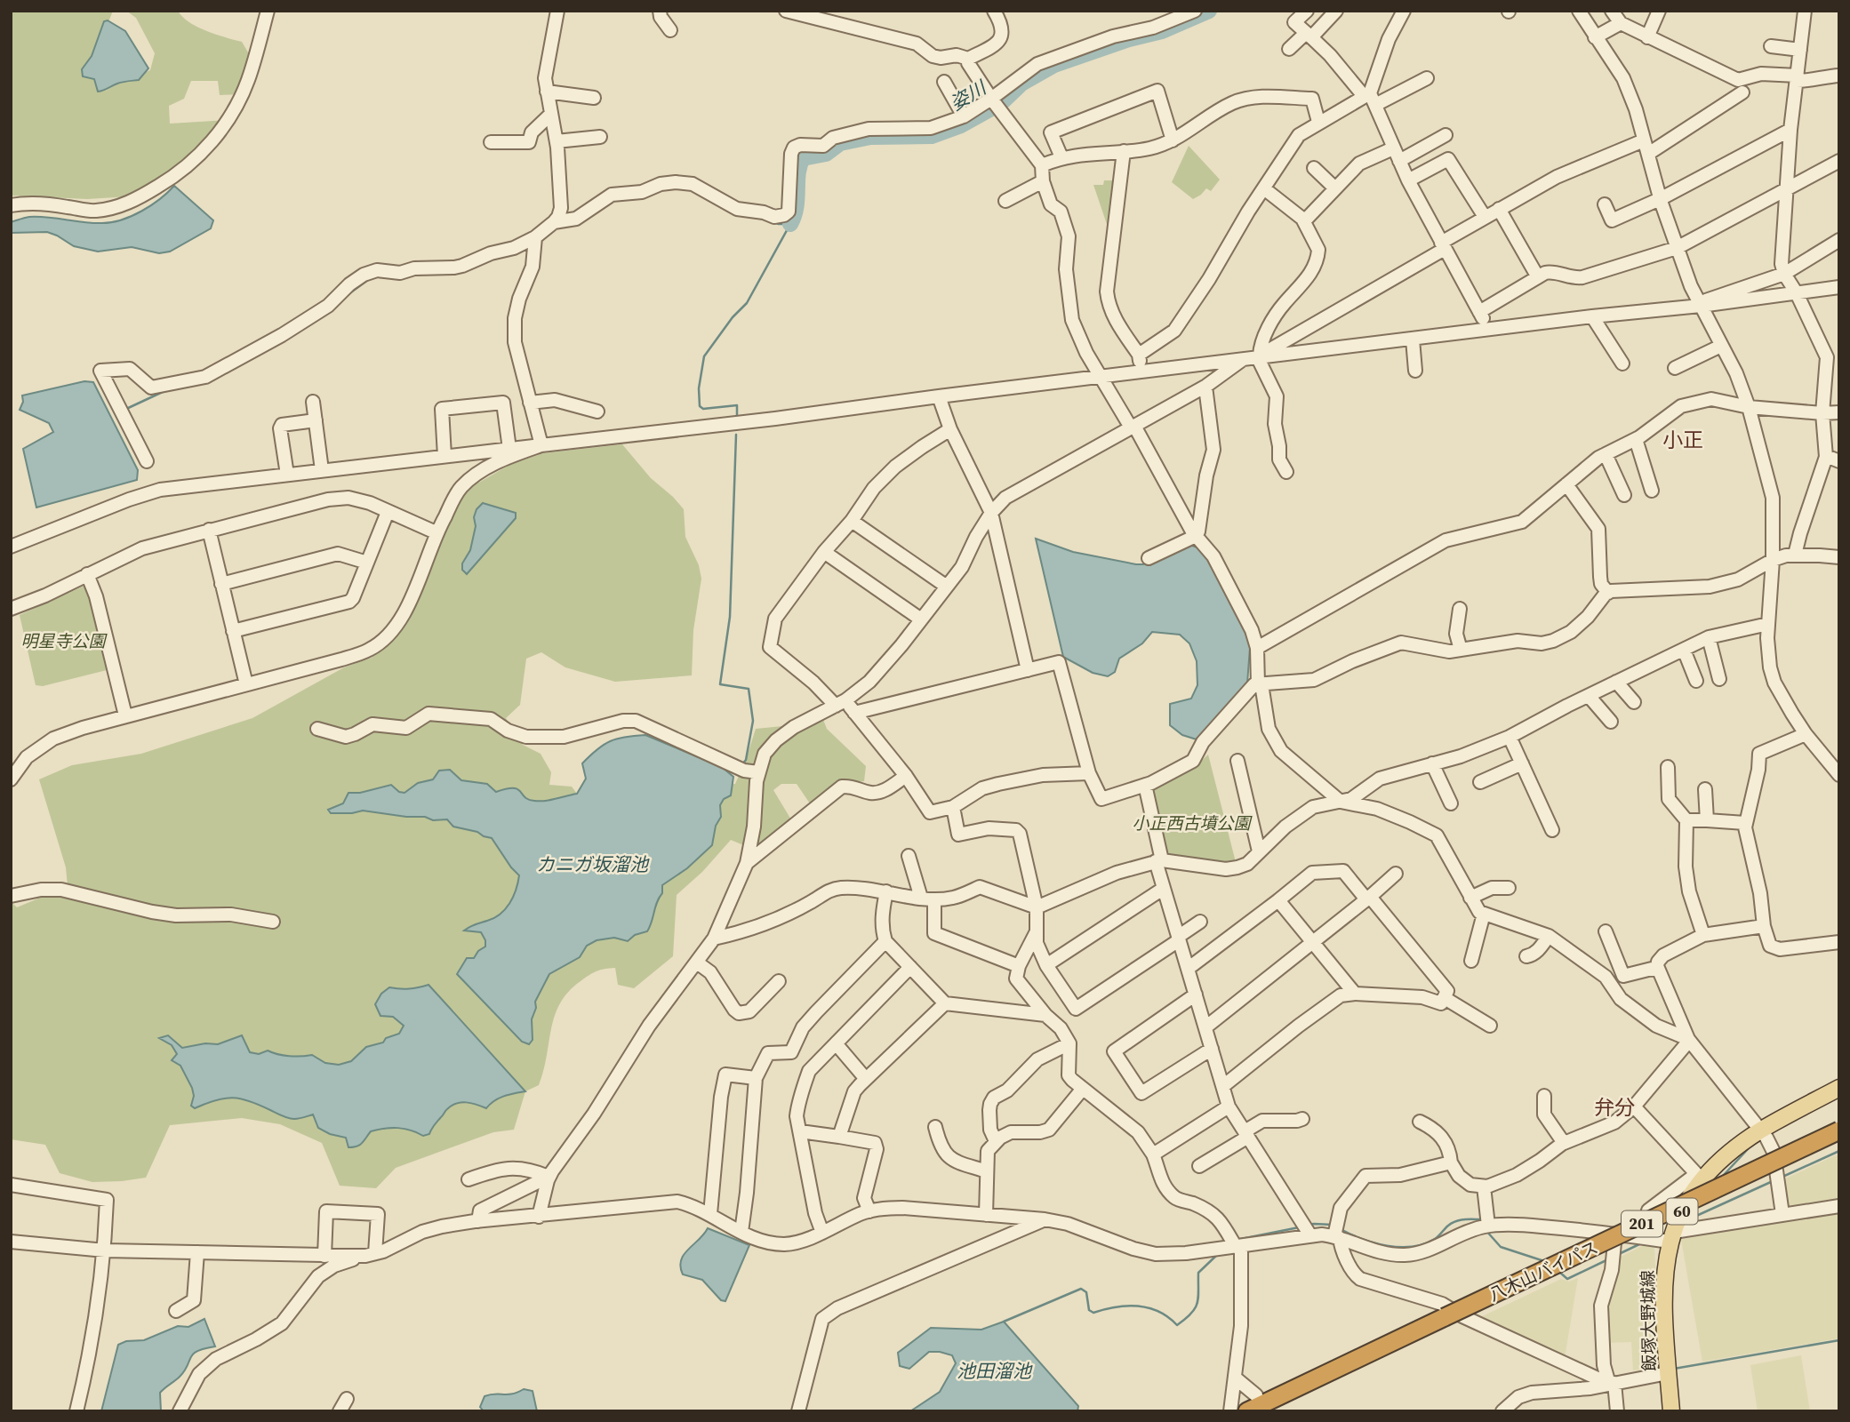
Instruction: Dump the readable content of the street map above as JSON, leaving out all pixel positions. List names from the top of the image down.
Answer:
{
  "streets": {
    "highway": ["201", "八木山バイパス"],
    "main road": ["60", "飯塚大野城線"]
  },
  "districts": ["小正", "弁分"],
  "water": ["姿川", "カニガ坂溜池", "池田溜池"],
  "parks": ["明星寺公園", "小正西古墳公園"]
}
